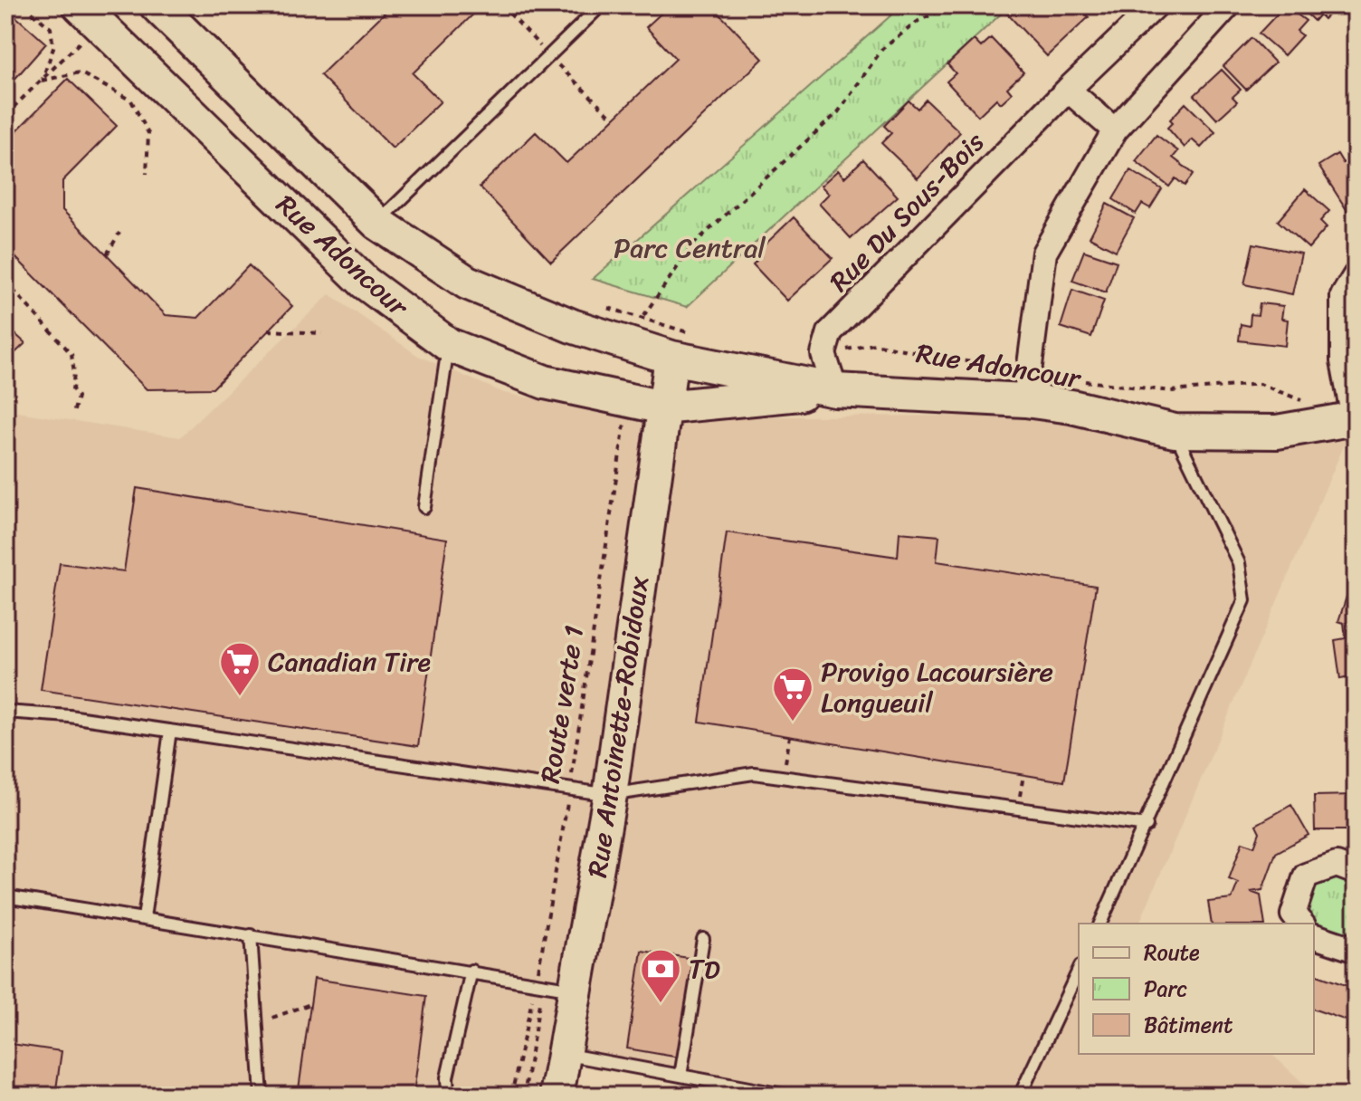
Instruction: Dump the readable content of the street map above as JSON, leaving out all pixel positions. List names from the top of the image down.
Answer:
{
  "streets": {
    "street": ["Rue Du Sous-Bois", "Rue Adoncour", "Rue Antoinette-Robidoux"],
    "path": ["Route verte 1"]
  },
  "crossings": [
    ["Rue Du Sous-Bois", "Rue Adoncour"],
    ["Rue Adoncour", "Route verte 1"],
    ["Rue Adoncour", "Rue Antoinette-Robidoux"]
  ],
  "parks": ["Parc Central"],
  "places": {
    "supermarket": ["Canadian Tire", "Provigo Lacoursière Longueuil"],
    "bank": ["TD"]
  },
  "legend": ["Route", "Parc", "Bâtiment"]
}
